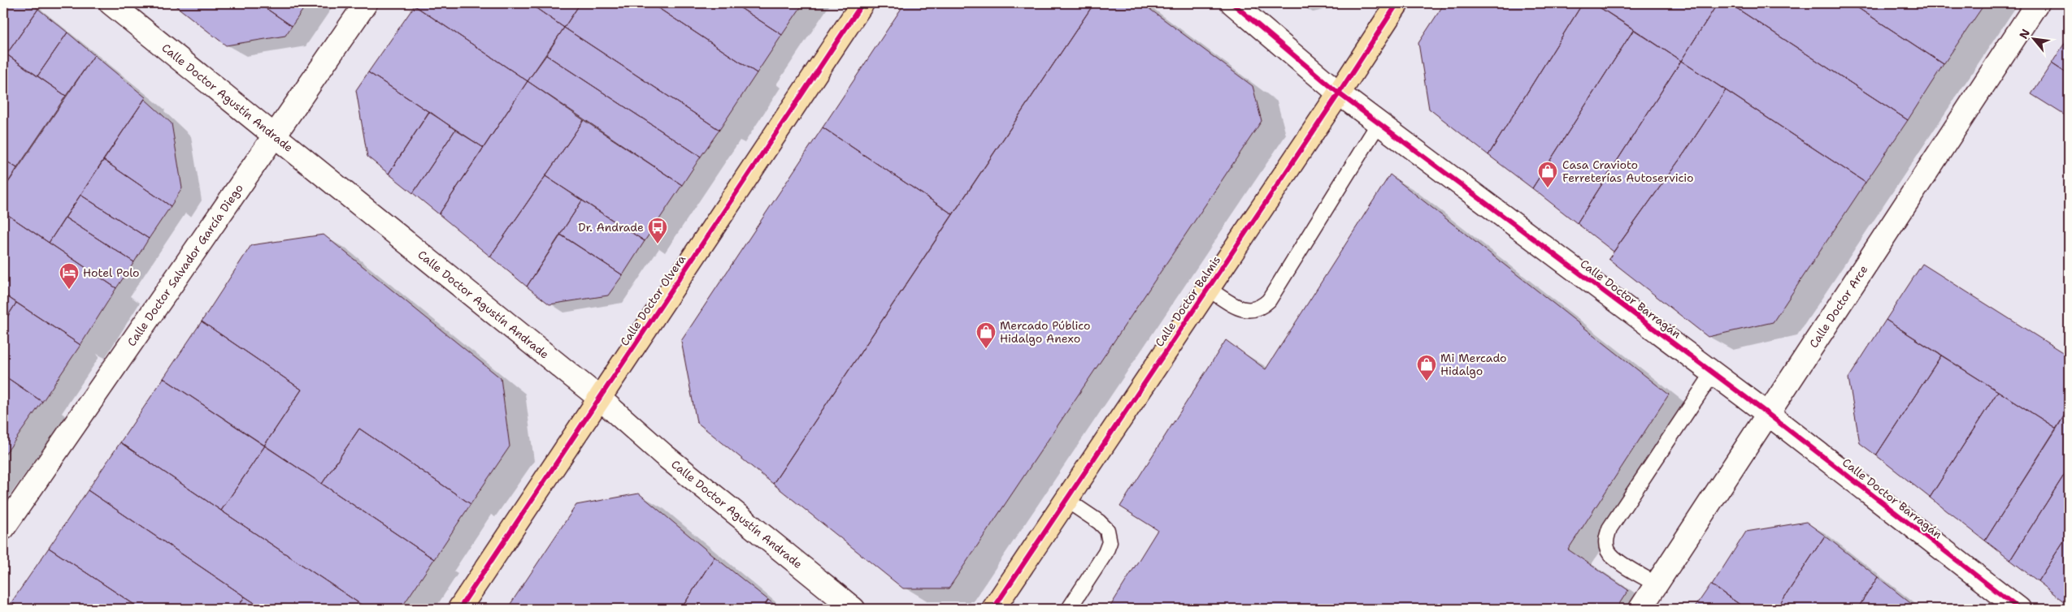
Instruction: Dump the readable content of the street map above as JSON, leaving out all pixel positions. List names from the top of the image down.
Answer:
{
  "streets": {
    "main road": ["Calle Doctor Olvera", "Calle Doctor Balmis"],
    "street": [
      "Calle Doctor Agustín Andrade",
      "Calle Doctor Salvador García Diego",
      "Calle Doctor Barragán",
      "Calle Doctor Arce"
    ]
  },
  "crossings": [
    ["Calle Doctor Agustín Andrade", "Calle Doctor Salvador García Diego"],
    ["Calle Doctor Agustín Andrade", "Calle Doctor Olvera"],
    ["Calle Doctor Barragán", "Calle Doctor Balmis"],
    ["Calle Doctor Barragán", "Calle Doctor Arce"]
  ],
  "places": {
    "shop": ["Casa Cravioto Ferreterías Autoservicio", "Mercado Público Hidalgo Anexo", "Mi Mercado Hidalgo"],
    "bus stop": ["Dr. Andrade"],
    "hotel": ["Hotel Polo"]
  },
  "north": "top left"
}
